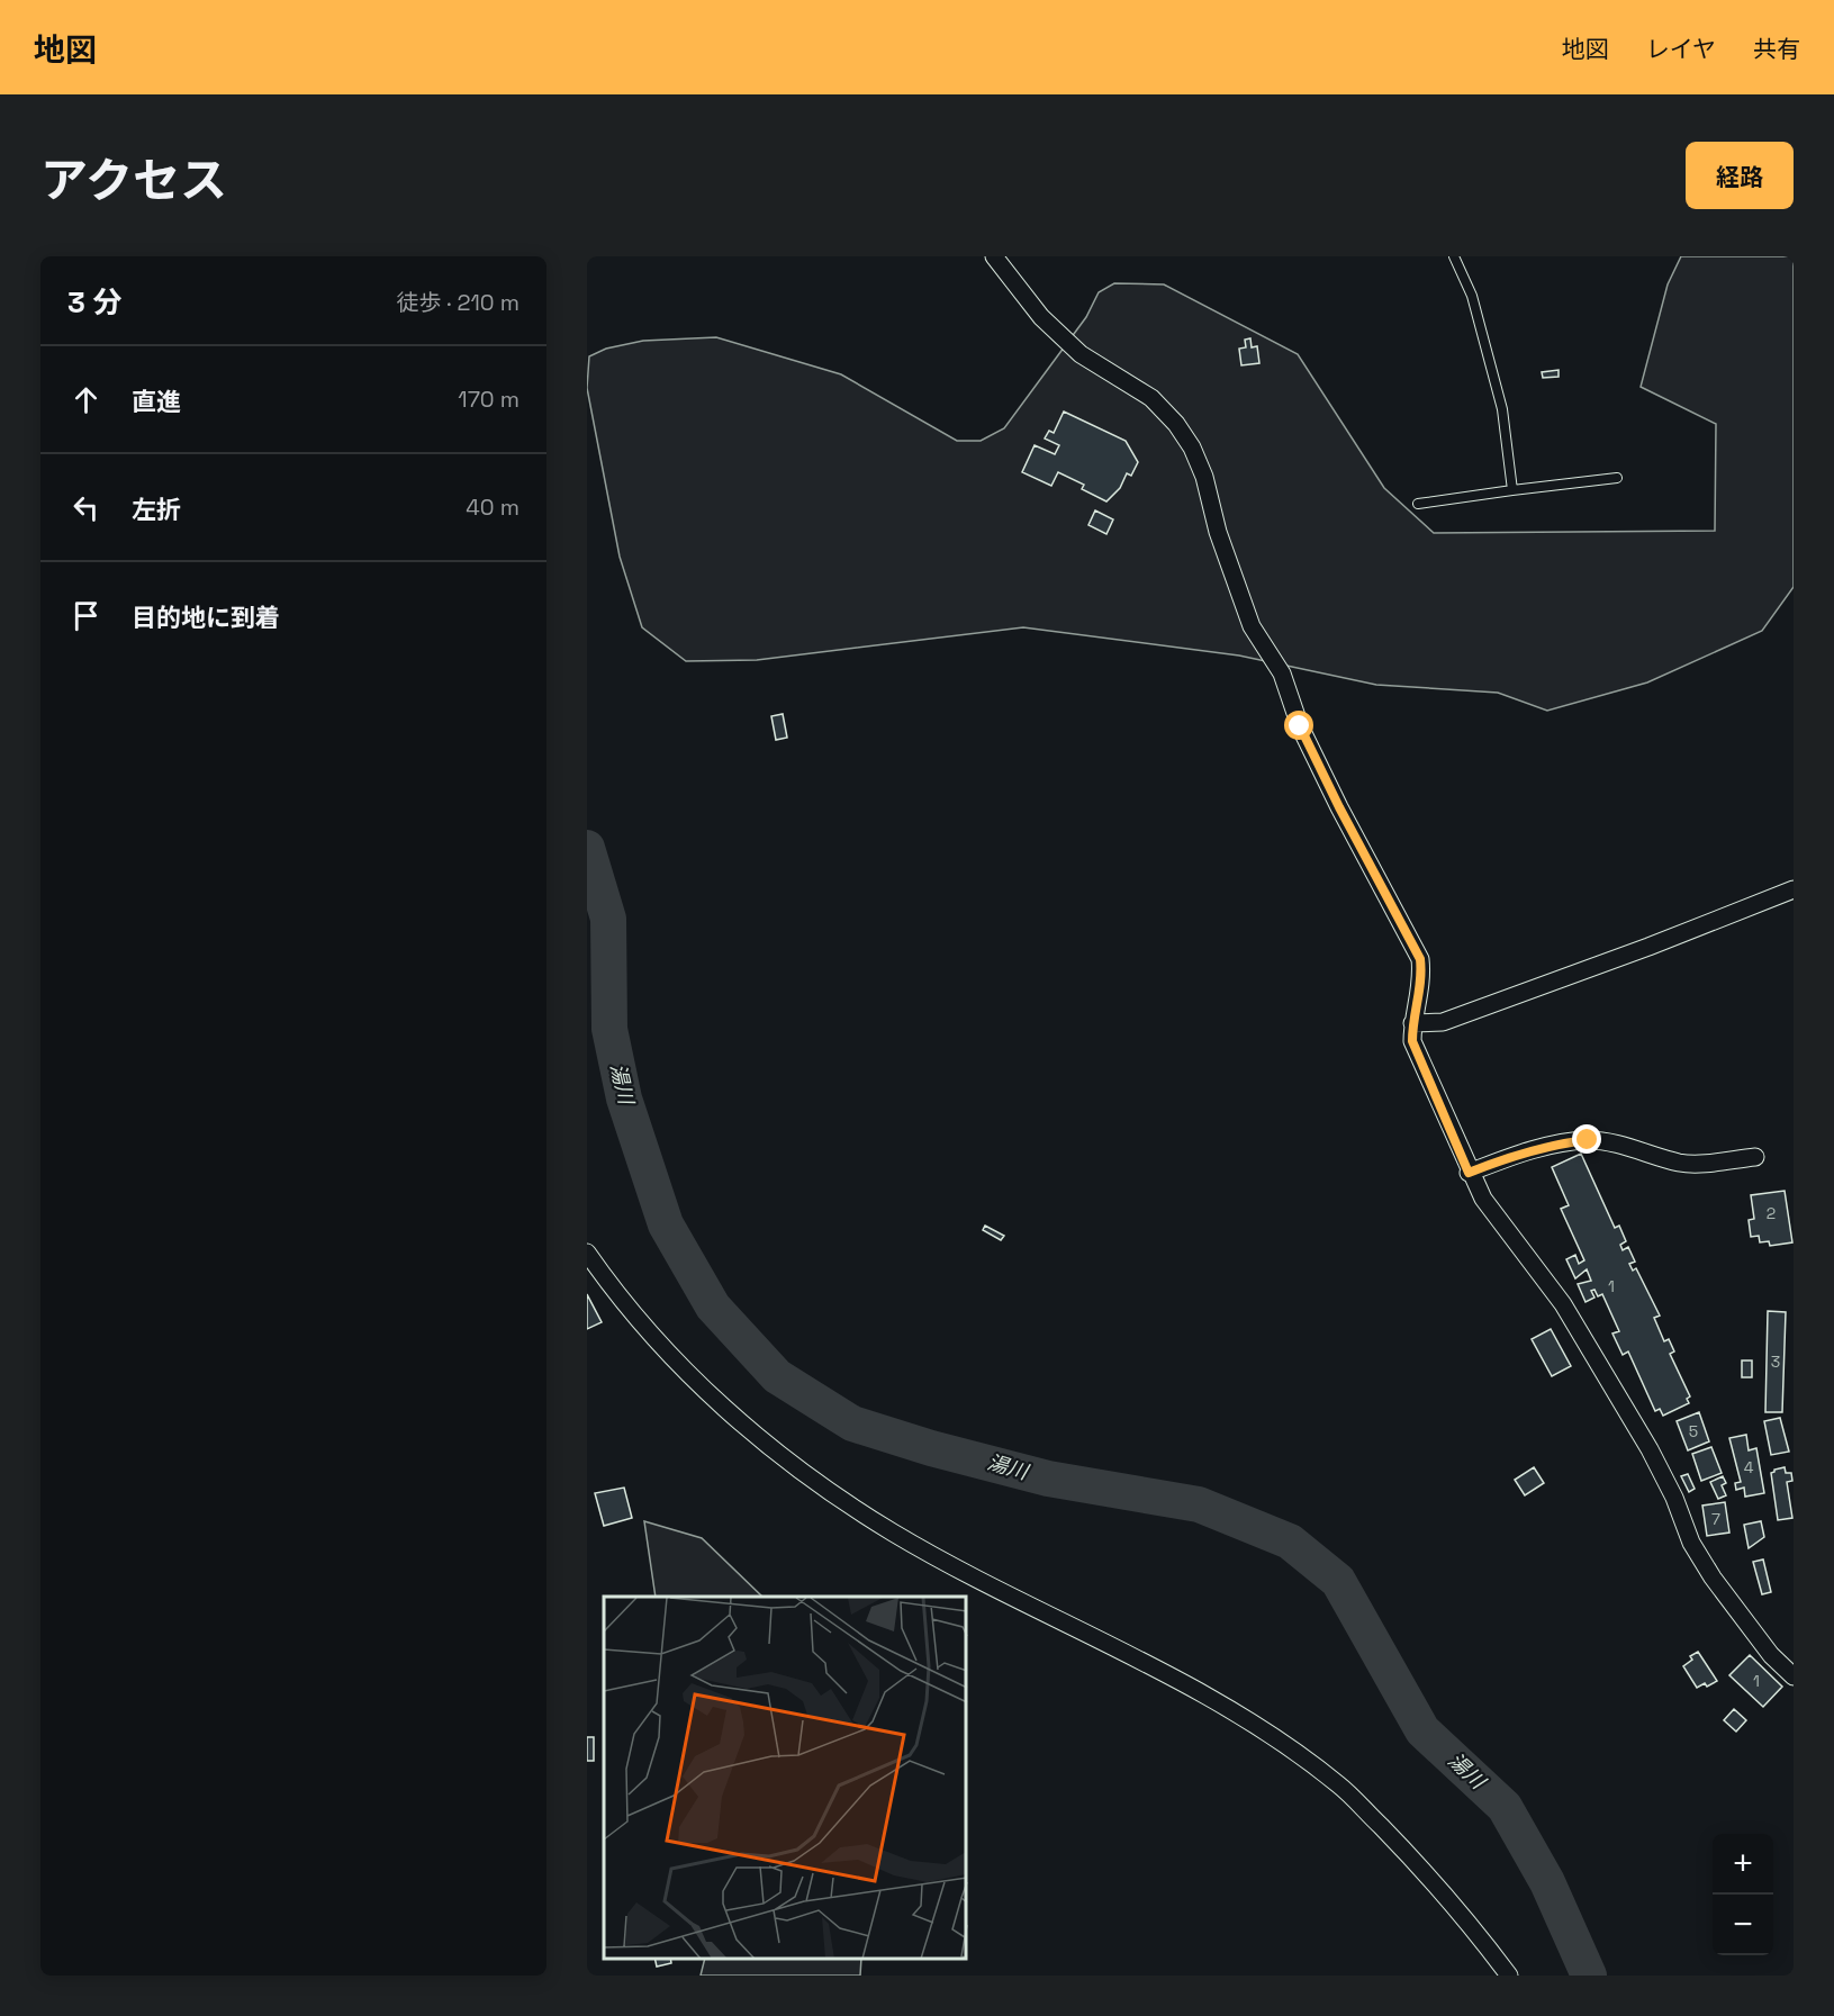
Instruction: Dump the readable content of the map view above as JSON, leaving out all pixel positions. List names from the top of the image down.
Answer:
{
  "water": ["湯川"],
  "house_numbers": [
    "2",
    "1",
    "3",
    "5",
    "4",
    "7",
    "1"
  ],
  "page": {
    "header": "地図",
    "nav": ["地図", "レイヤ", "共有"],
    "title": "アクセス",
    "buttons": "経路",
    "heading": ["3 分", "徒歩 · 210 m"],
    "list": [
      ["直進", "170 m"],
      ["左折", "40 m"],
      "目的地に到着"
    ],
    "map_buttons": ["+", "−"]
  }
}
